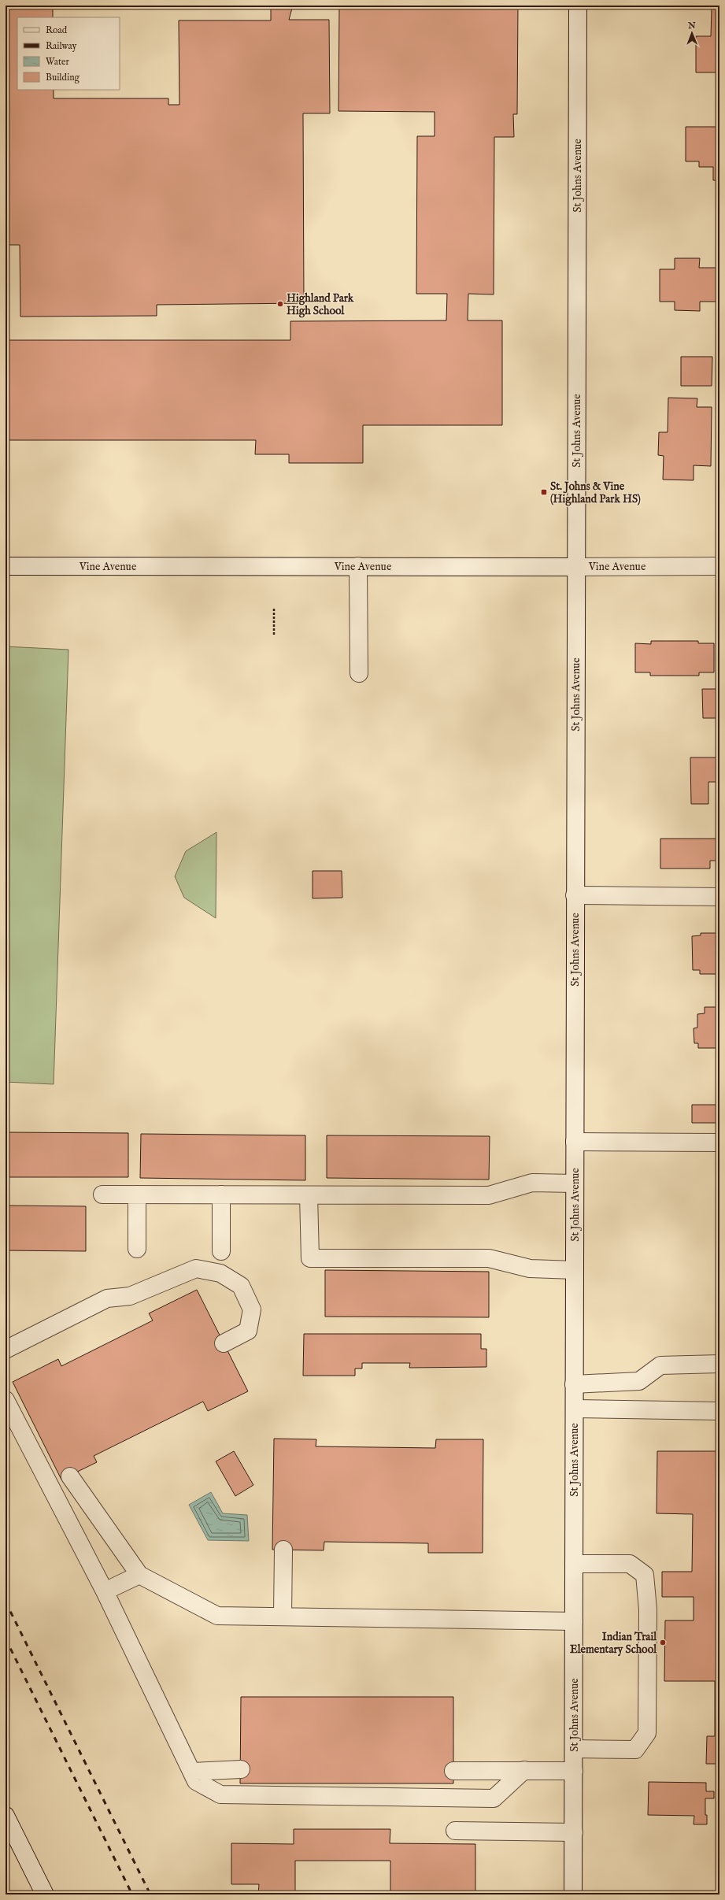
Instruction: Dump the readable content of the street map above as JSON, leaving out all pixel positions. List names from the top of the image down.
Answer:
{
  "streets": {
    "street": ["St Johns Avenue", "Vine Avenue"]
  },
  "crossings": [
    ["St Johns Avenue", "Vine Avenue"]
  ],
  "places": {
    "other": ["Highland Park High School", "Indian Trail Elementary School"],
    "transit": ["St. Johns & Vine (Highland Park HS)"]
  },
  "legend": [
    "Road",
    "Railway",
    "Water",
    "Building"
  ],
  "north": "top"
}
